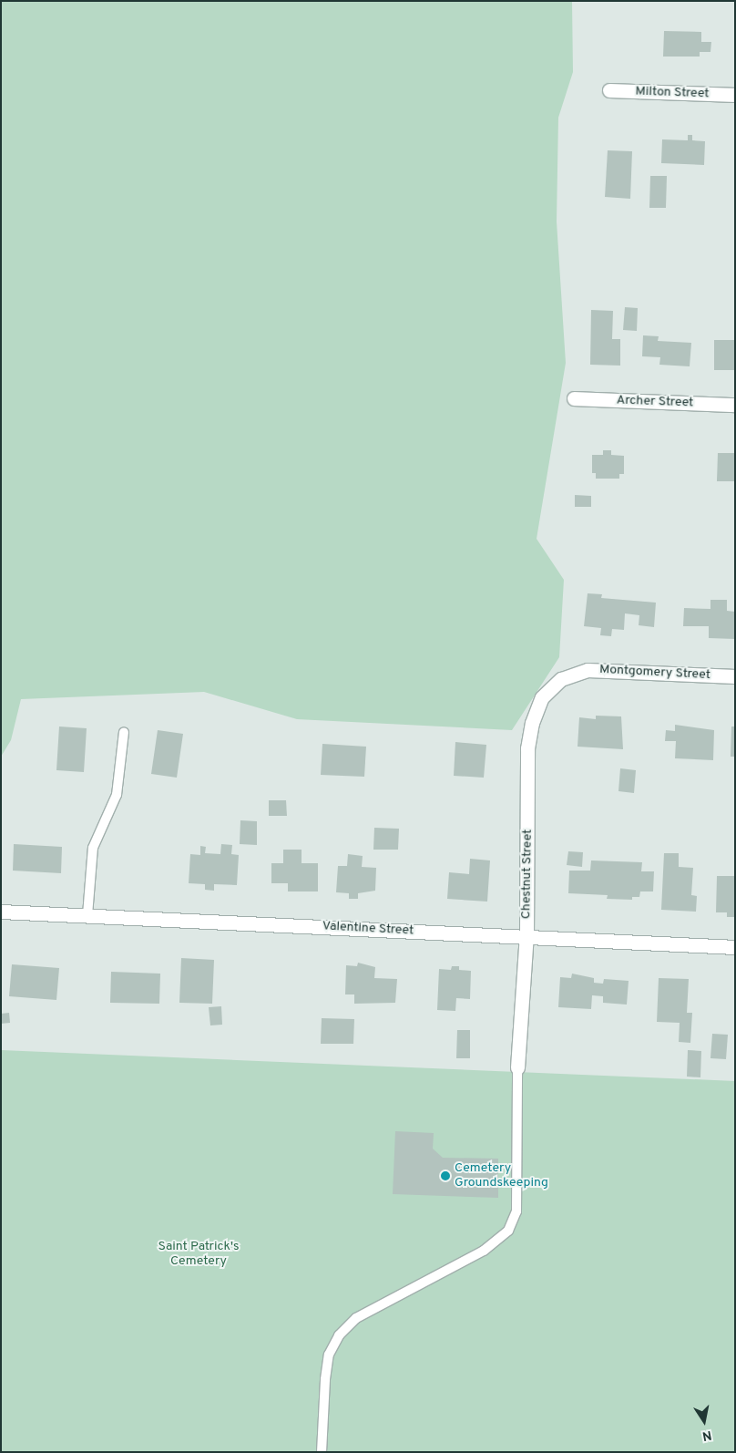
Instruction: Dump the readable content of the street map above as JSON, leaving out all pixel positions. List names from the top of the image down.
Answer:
{
  "streets": {
    "street": [
      "Milton Street",
      "Archer Street",
      "Montgomery Street",
      "Chestnut Street",
      "Valentine Street"
    ]
  },
  "crossings": [
    ["Montgomery Street", "Chestnut Street"],
    ["Chestnut Street", "Valentine Street"]
  ],
  "parks": ["Saint Patrick's Cemetery"],
  "places": ["Cemetery Groundskeeping"],
  "north": "bottom"
}
